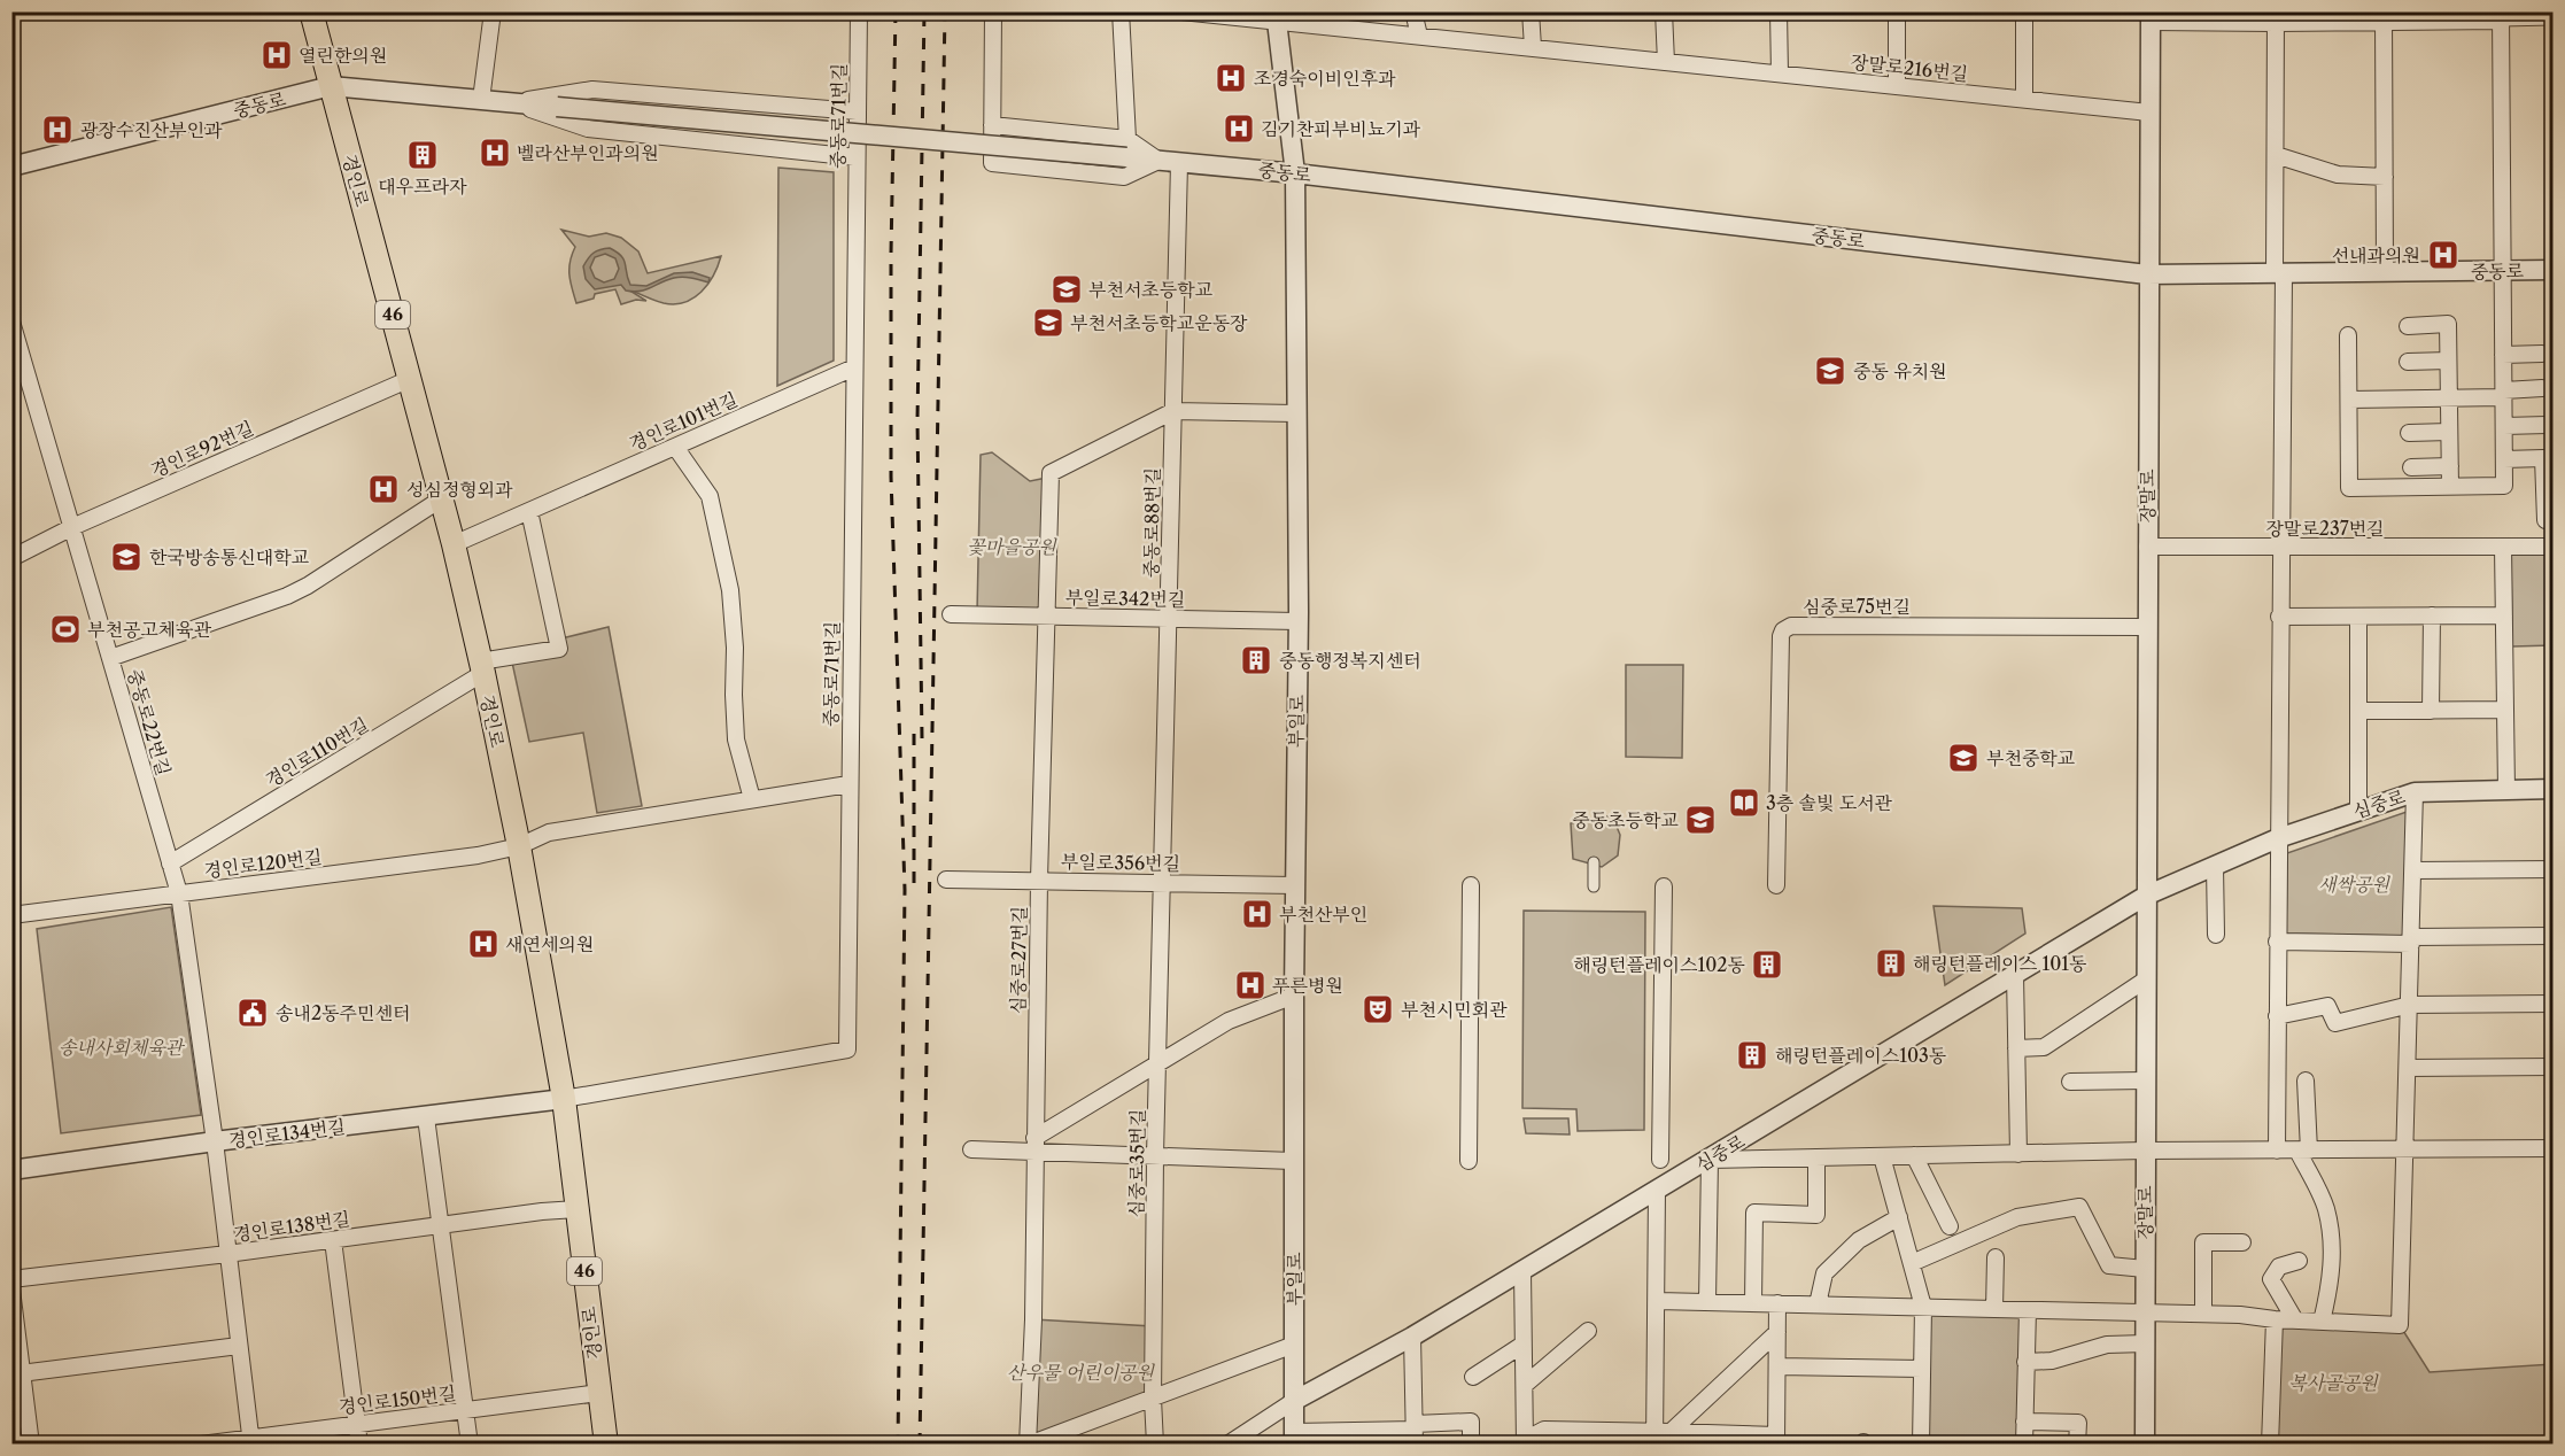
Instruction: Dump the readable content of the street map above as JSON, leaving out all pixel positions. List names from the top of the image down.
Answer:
{
  "streets": {
    "main road": ["경인로", "46"],
    "street": [
      "장말로216번길",
      "중동로",
      "중동로71번길",
      "경인로101번길",
      "경인로92번길",
      "장말로",
      "중동로88번길",
      "장말로237번길",
      "부일로342번길",
      "심중로75번길",
      "부일로",
      "중동로22번길",
      "경인로110번길",
      "심중로",
      "부일로356번길",
      "경인로120번길",
      "심중로27번길",
      "경인로134번길",
      "심중로35번길",
      "경인로138번길",
      "경인로150번길"
    ]
  },
  "crossings": [
    ["장말로216번길", "장말로"],
    ["장말로216번길", "부일로"],
    ["중동로", "중동로71번길"],
    ["중동로", "경인로"],
    ["중동로", "장말로"],
    ["중동로", "중동로88번길"],
    ["중동로", "부일로"],
    ["중동로71번길", "경인로"],
    ["중동로71번길", "경인로101번길"],
    ["중동로71번길", "경인로120번길"],
    ["중동로71번길", "경인로134번길"],
    ["경인로", "경인로101번길"],
    ["경인로", "경인로92번길"],
    ["경인로", "경인로110번길"],
    ["경인로", "경인로120번길"],
    ["경인로", "경인로134번길"],
    ["경인로", "경인로138번길"],
    ["경인로", "경인로150번길"],
    ["경인로92번길", "중동로22번길"],
    ["장말로", "장말로237번길"],
    ["장말로", "심중로75번길"],
    ["장말로", "심중로"],
    ["중동로88번길", "부일로342번길"],
    ["중동로88번길", "부일로356번길"],
    ["중동로88번길", "심중로27번길"],
    ["중동로88번길", "심중로35번길"],
    ["부일로342번길", "부일로"],
    ["부일로342번길", "심중로27번길"],
    ["부일로", "심중로"],
    ["부일로", "부일로356번길"],
    ["중동로22번길", "경인로110번길"],
    ["중동로22번길", "경인로120번길"],
    ["중동로22번길", "경인로134번길"],
    ["중동로22번길", "경인로138번길"],
    ["중동로22번길", "경인로150번길"],
    ["부일로356번길", "심중로27번길"],
    ["부일로356번길", "심중로35번길"]
  ],
  "parks": [
    "꽃마을공원",
    "새싹공원",
    "송내사회체육관",
    "산우물 어린이공원",
    "복사골공원"
  ],
  "places": {
    "hospital": [
      "열린한의원",
      "조경숙이비인후과",
      "김기찬피부비뇨기과",
      "광장수진산부인과",
      "벨라산부인과의원",
      "선내과의원",
      "성심정형외과",
      "부천산부인",
      "새연세의원",
      "푸른병원"
    ],
    "building": [
      "대우프라자",
      "중동행정복지센터",
      "해링턴플레이스 101동",
      "해링턴플레이스102동",
      "해링턴플레이스103동"
    ],
    "school or university": [
      "부천서초등학교",
      "부천서초등학교운동장",
      "중동 유치원",
      "한국방송통신대학교",
      "부천중학교",
      "중동초등학교"
    ],
    "sports": ["부천공고체육관"],
    "library": ["3층 솔빛 도서관"],
    "theatre": ["부천시민회관"],
    "public building": ["송내2동주민센터"]
  }
}
